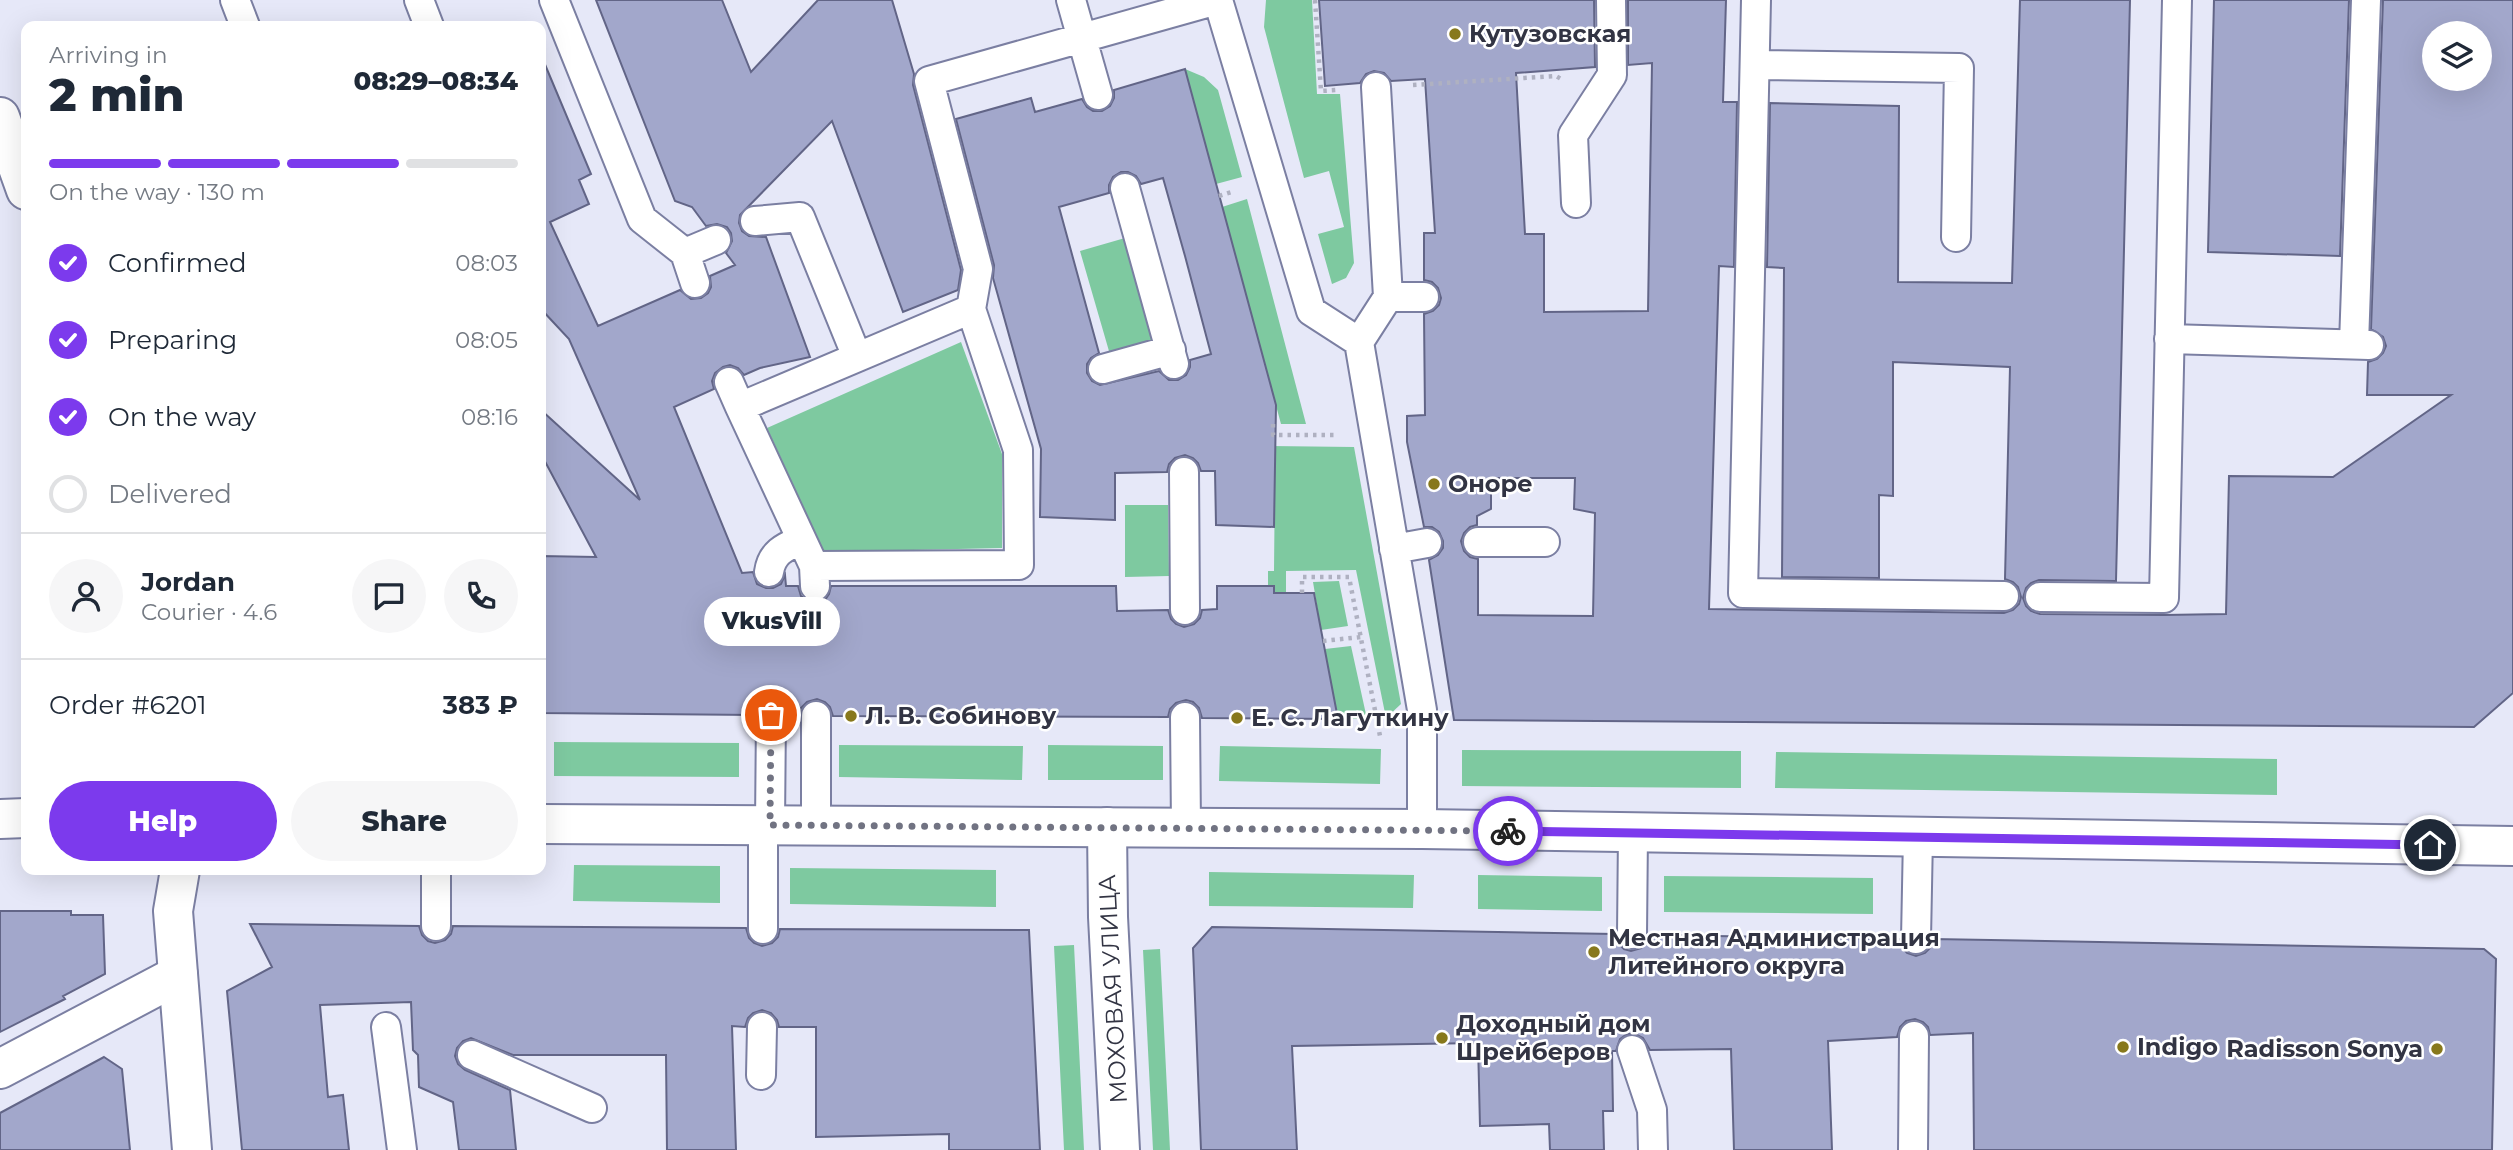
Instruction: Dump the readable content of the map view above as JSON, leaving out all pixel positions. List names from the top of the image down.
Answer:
{
  "streets": {
    "street": ["МОХОВАЯ УЛИЦА"]
  },
  "places": [
    "Кутузовская",
    "Оноре",
    "VkusVill",
    "Л. В. Собинову",
    "Е. С. Лагуткину",
    "Местная Администрация Литейного округа",
    "Доходный дом Шрейберов",
    "Indigo",
    "Radisson Sonya"
  ],
  "page": {
    "heading": ["2 min", "Arriving in", "08:29–08:34"],
    "panel": [
      "Jordan",
      "Courier · 4.6",
      "Order #6201",
      "383 ₽"
    ],
    "bar": "On the way · 130 m",
    "list": [
      ["Confirmed", "08:03"],
      ["Preparing", "08:05"],
      ["On the way", "08:16"],
      "Delivered"
    ],
    "bubble": "VkusVill",
    "buttons": ["Help", "Share"]
  }
}
